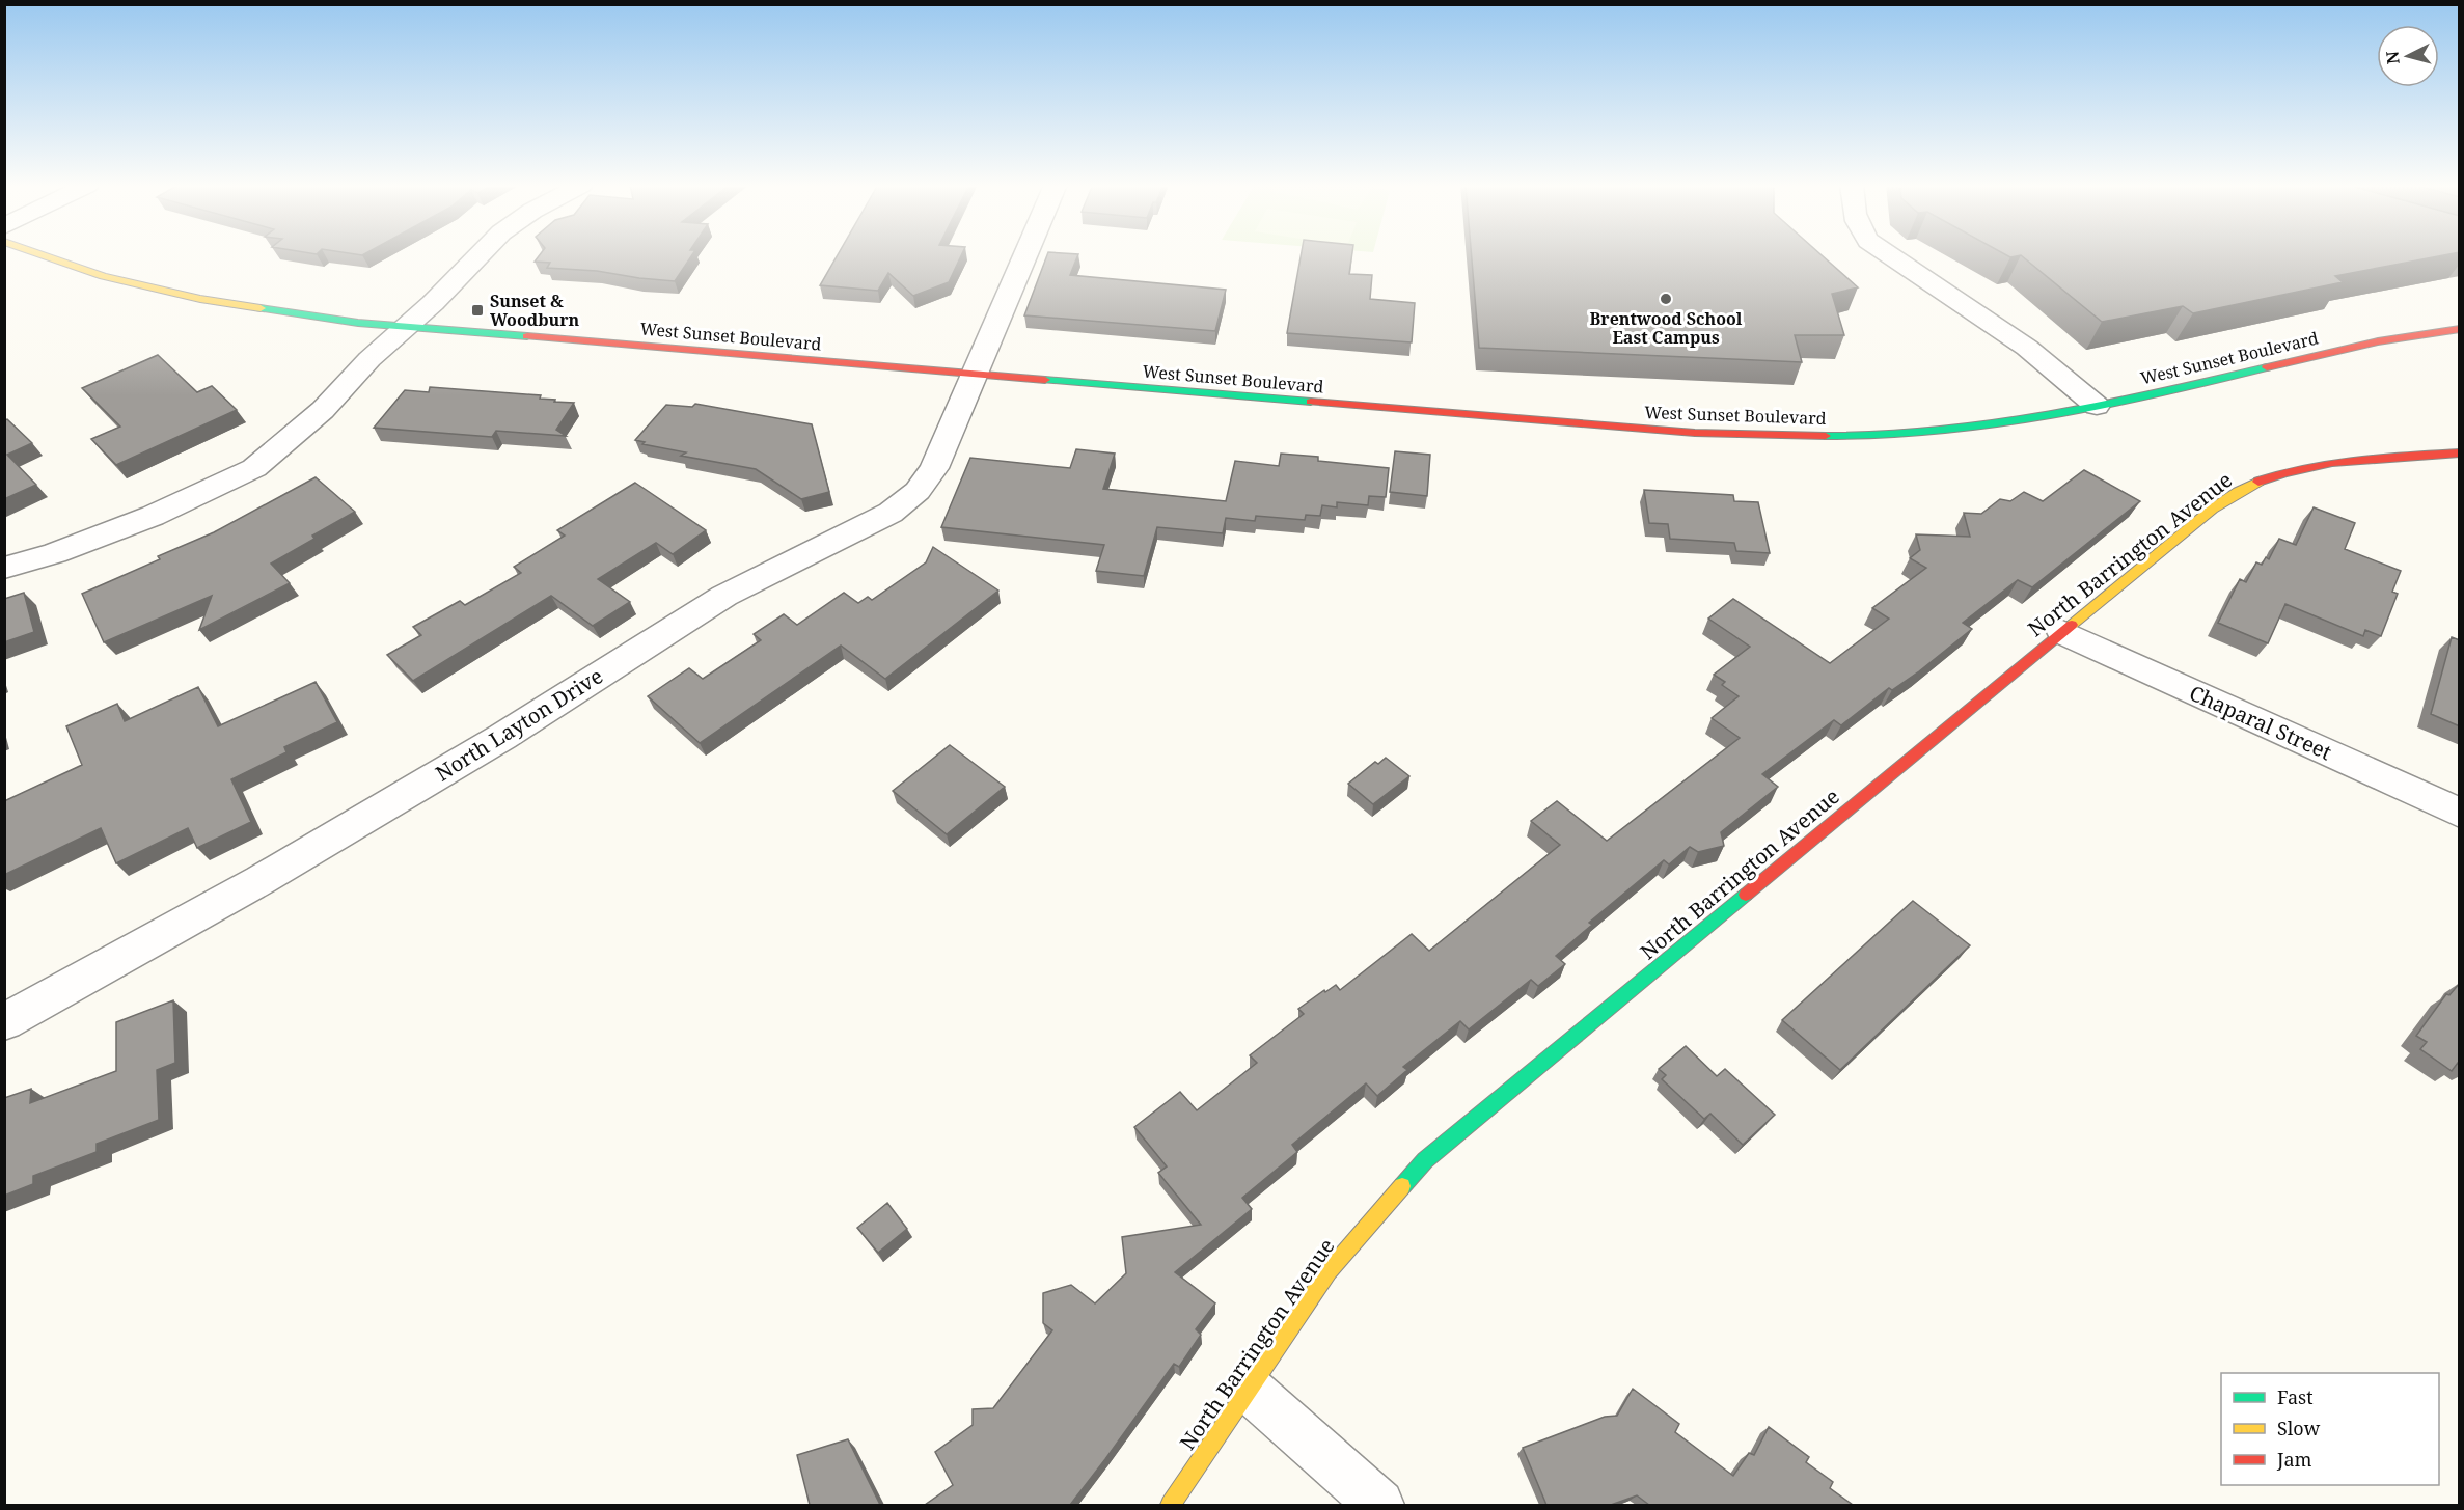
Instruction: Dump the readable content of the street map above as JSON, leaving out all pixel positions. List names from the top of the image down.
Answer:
{
  "streets": {
    "main road": ["West Sunset Boulevard", "North Barrington Avenue"],
    "street": ["Chaparal Street", "North Layton Drive"]
  },
  "crossings": [
    ["West Sunset Boulevard", "North Layton Drive"],
    ["North Barrington Avenue", "Chaparal Street"]
  ],
  "places": {
    "other": ["Brentwood School East Campus"],
    "transit": ["Sunset & Woodburn"]
  },
  "legend": ["Fast", "Slow", "Jam"],
  "north": "left"
}
